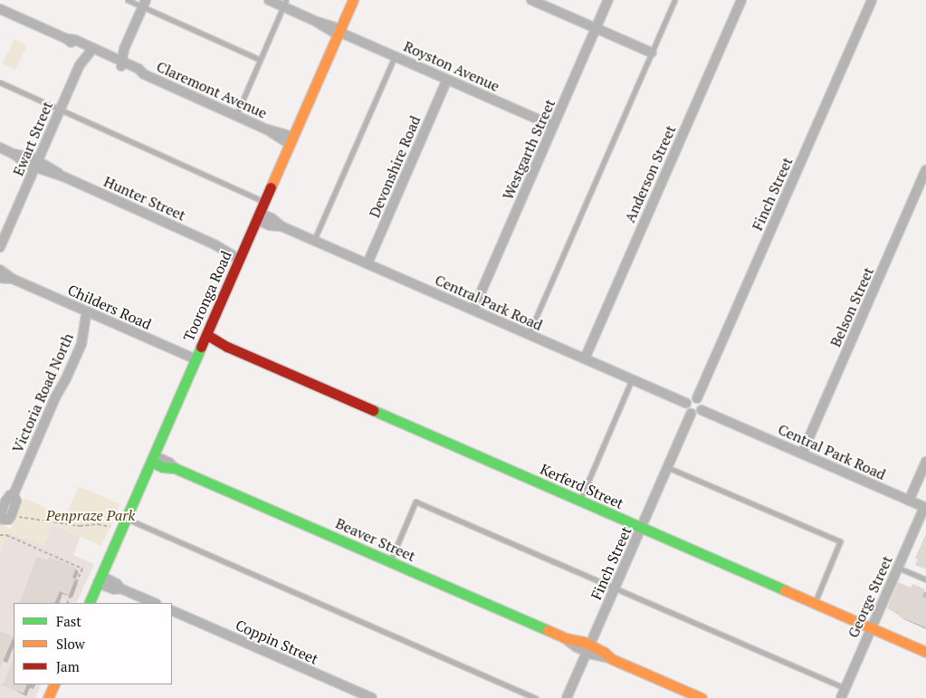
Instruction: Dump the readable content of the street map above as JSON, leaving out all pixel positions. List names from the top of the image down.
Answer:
{
  "streets": {
    "street": [
      "Royston Avenue",
      "Claremont Avenue",
      "Ewart Street",
      "Westgarth Street",
      "Devonshire Road",
      "Anderson Street",
      "Finch Street",
      "Hunter Street",
      "Tooronga Road",
      "Central Park Road",
      "Childers Road",
      "Belson Street",
      "Victoria Road North",
      "Kerferd Street",
      "Beaver Street",
      "George Street",
      "Coppin Street"
    ]
  },
  "crossings": [
    ["Royston Avenue", "Westgarth Street"],
    ["Royston Avenue", "Devonshire Road"],
    ["Royston Avenue", "Tooronga Road"],
    ["Claremont Avenue", "Ewart Street"],
    ["Claremont Avenue", "Tooronga Road"],
    ["Ewart Street", "Hunter Street"],
    ["Westgarth Street", "Central Park Road"],
    ["Devonshire Road", "Central Park Road"],
    ["Anderson Street", "Central Park Road"],
    ["Finch Street", "Central Park Road"],
    ["Finch Street", "Kerferd Street"],
    ["Finch Street", "Beaver Street"],
    ["Hunter Street", "Tooronga Road"],
    ["Tooronga Road", "Central Park Road"],
    ["Tooronga Road", "Childers Road"],
    ["Tooronga Road", "Kerferd Street"],
    ["Tooronga Road", "Beaver Street"],
    ["Central Park Road", "Belson Street"],
    ["Central Park Road", "George Street"],
    ["Childers Road", "Victoria Road North"],
    ["Kerferd Street", "George Street"]
  ],
  "parks": ["Penpraze Park"],
  "legend": ["Fast", "Slow", "Jam"]
}
